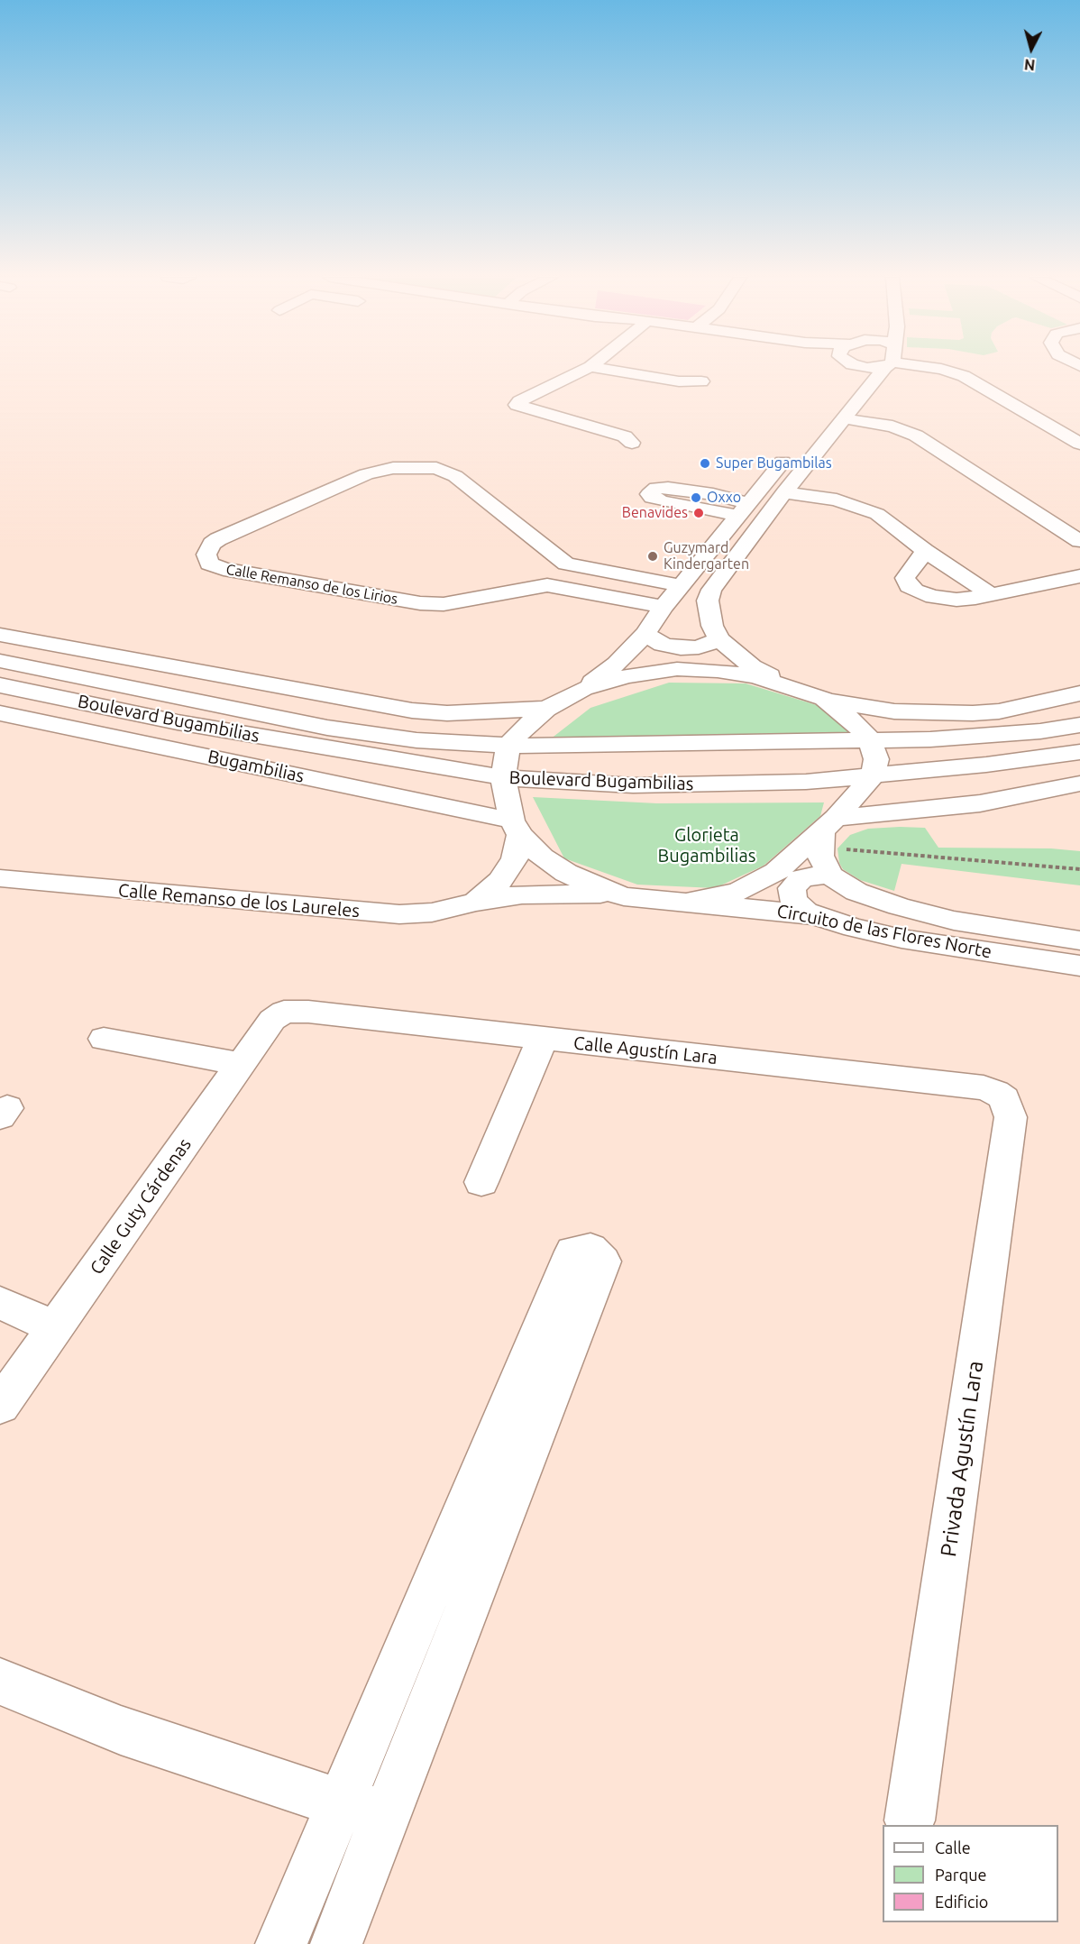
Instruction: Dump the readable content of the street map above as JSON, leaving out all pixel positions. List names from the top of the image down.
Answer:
{
  "streets": {
    "street": [
      "Calle Remanso de los Lirios",
      "Boulevard Bugambilias",
      "Bugambilias",
      "Calle Remanso de los Laureles",
      "Circuito de las Flores Norte",
      "Calle Agustín Lara",
      "Calle Guty Cárdenas",
      "Privada Agustín Lara"
    ]
  },
  "crossings": [
    ["Bugambilias", "Calle Remanso de los Laureles"],
    ["Calle Agustín Lara", "Calle Guty Cárdenas"],
    ["Calle Agustín Lara", "Privada Agustín Lara"]
  ],
  "parks": ["Glorieta Bugambilias"],
  "places": [
    "Super Bugambilas",
    "Oxxo",
    "Benavides",
    "Guzymard Kindergarten"
  ],
  "legend": ["Calle", "Parque", "Edificio"],
  "north": "bottom"
}
